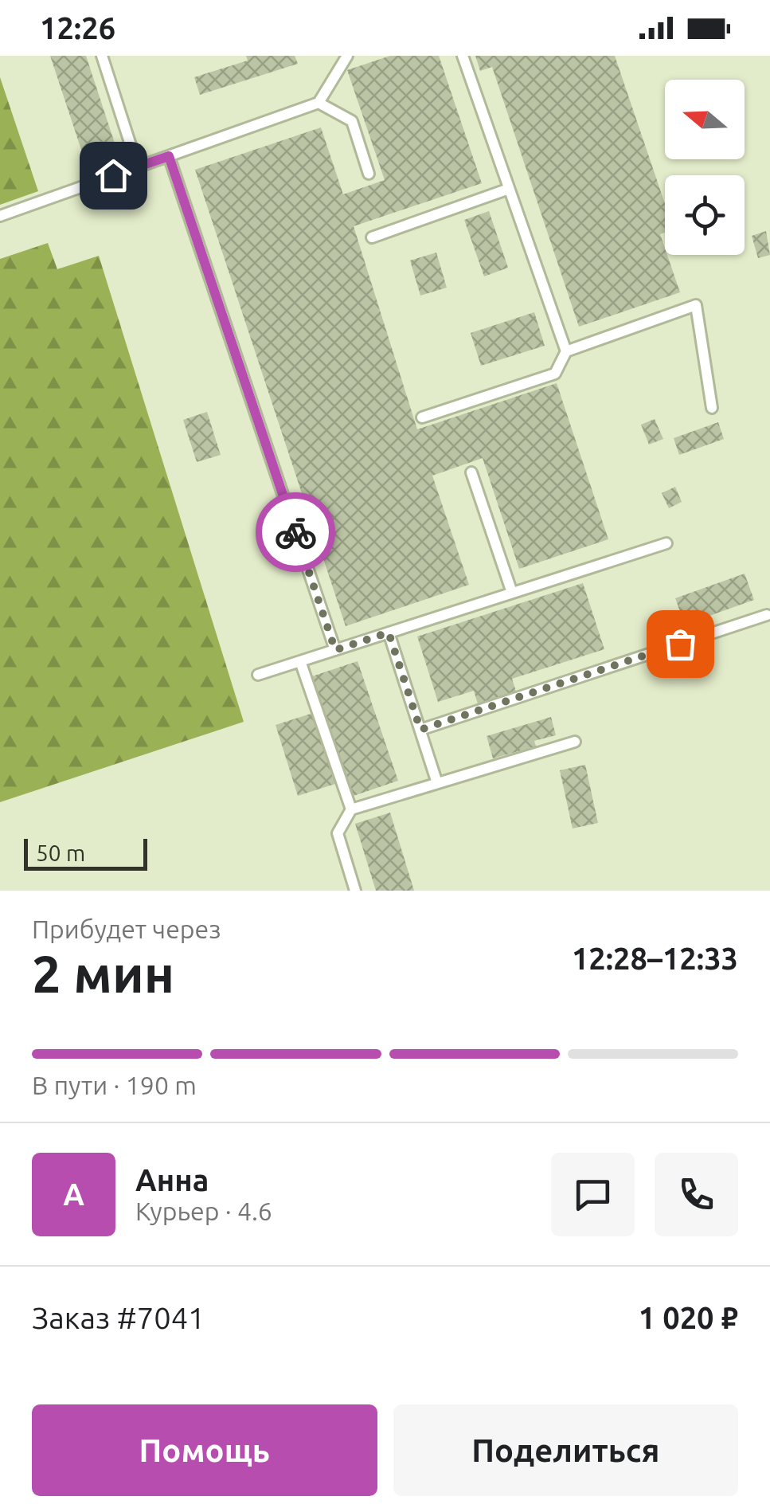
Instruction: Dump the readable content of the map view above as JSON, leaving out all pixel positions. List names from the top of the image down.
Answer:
{
  "scale_bar": "50 m",
  "north": "left",
  "page": {
    "status": "12:26",
    "scale": "50 m",
    "heading": ["2 мин", "Прибудет через", "12:28–12:33"],
    "panel": [
      "Анна",
      "Курьер · 4.6",
      "Заказ #7041",
      "1 020 ₽"
    ],
    "bar": "В пути · 190 m",
    "round": "А",
    "buttons": ["Помощь", "Поделиться"]
  }
}
